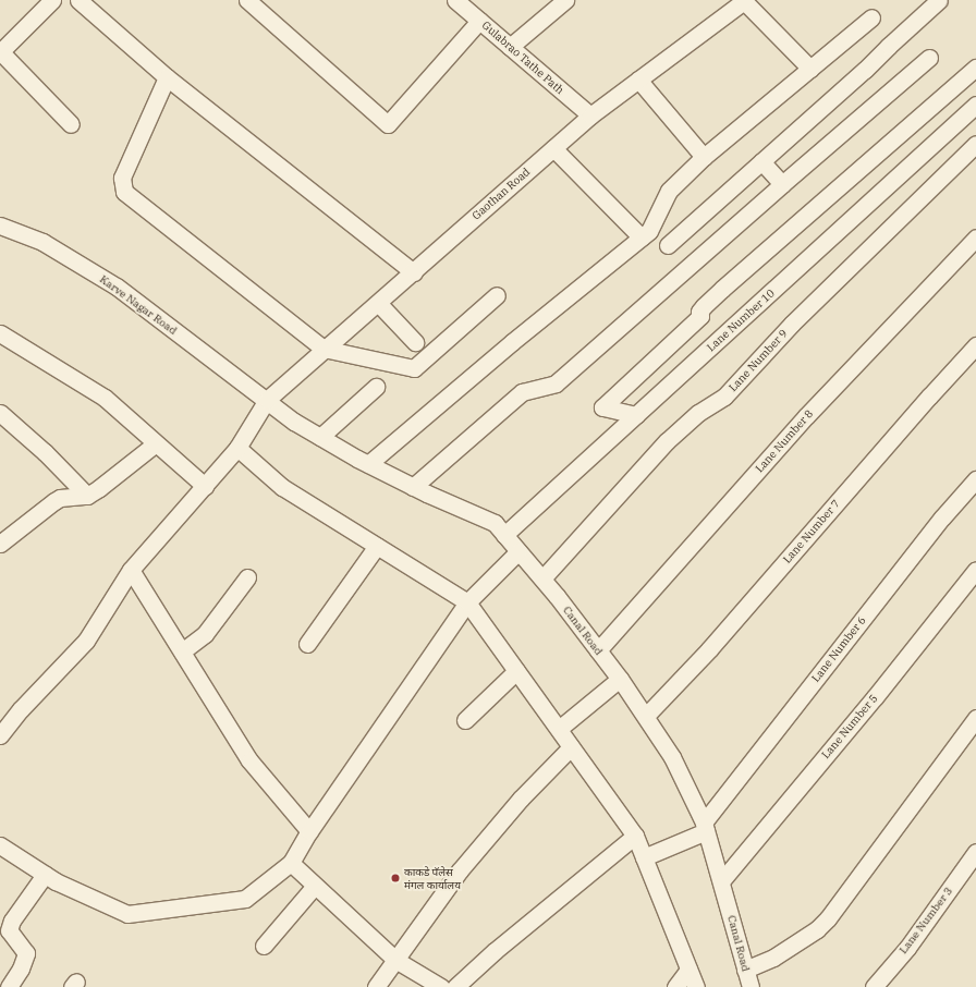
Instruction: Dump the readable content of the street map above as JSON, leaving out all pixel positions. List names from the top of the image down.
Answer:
{
  "streets": {
    "street": [
      "Gulabrao Tathe Path",
      "Gaothan Road",
      "Karve Nagar Road",
      "Lane Number 10",
      "Lane Number 9",
      "Lane Number 8",
      "Lane Number 7",
      "Canal Road",
      "Lane Number 6",
      "Lane Number 5",
      "Lane Number 3"
    ]
  },
  "crossings": [
    ["Gulabrao Tathe Path", "Gaothan Road"],
    ["Gaothan Road", "Karve Nagar Road"],
    ["Gaothan Road", "Canal Road"],
    ["Karve Nagar Road", "Canal Road"],
    ["Lane Number 10", "Canal Road"],
    ["Lane Number 9", "Canal Road"],
    ["Lane Number 8", "Canal Road"],
    ["Lane Number 7", "Canal Road"],
    ["Canal Road", "Lane Number 6"],
    ["Canal Road", "Lane Number 5"]
  ],
  "places": ["काकडे पॅलेस मंगल कार्यालय"]
}
